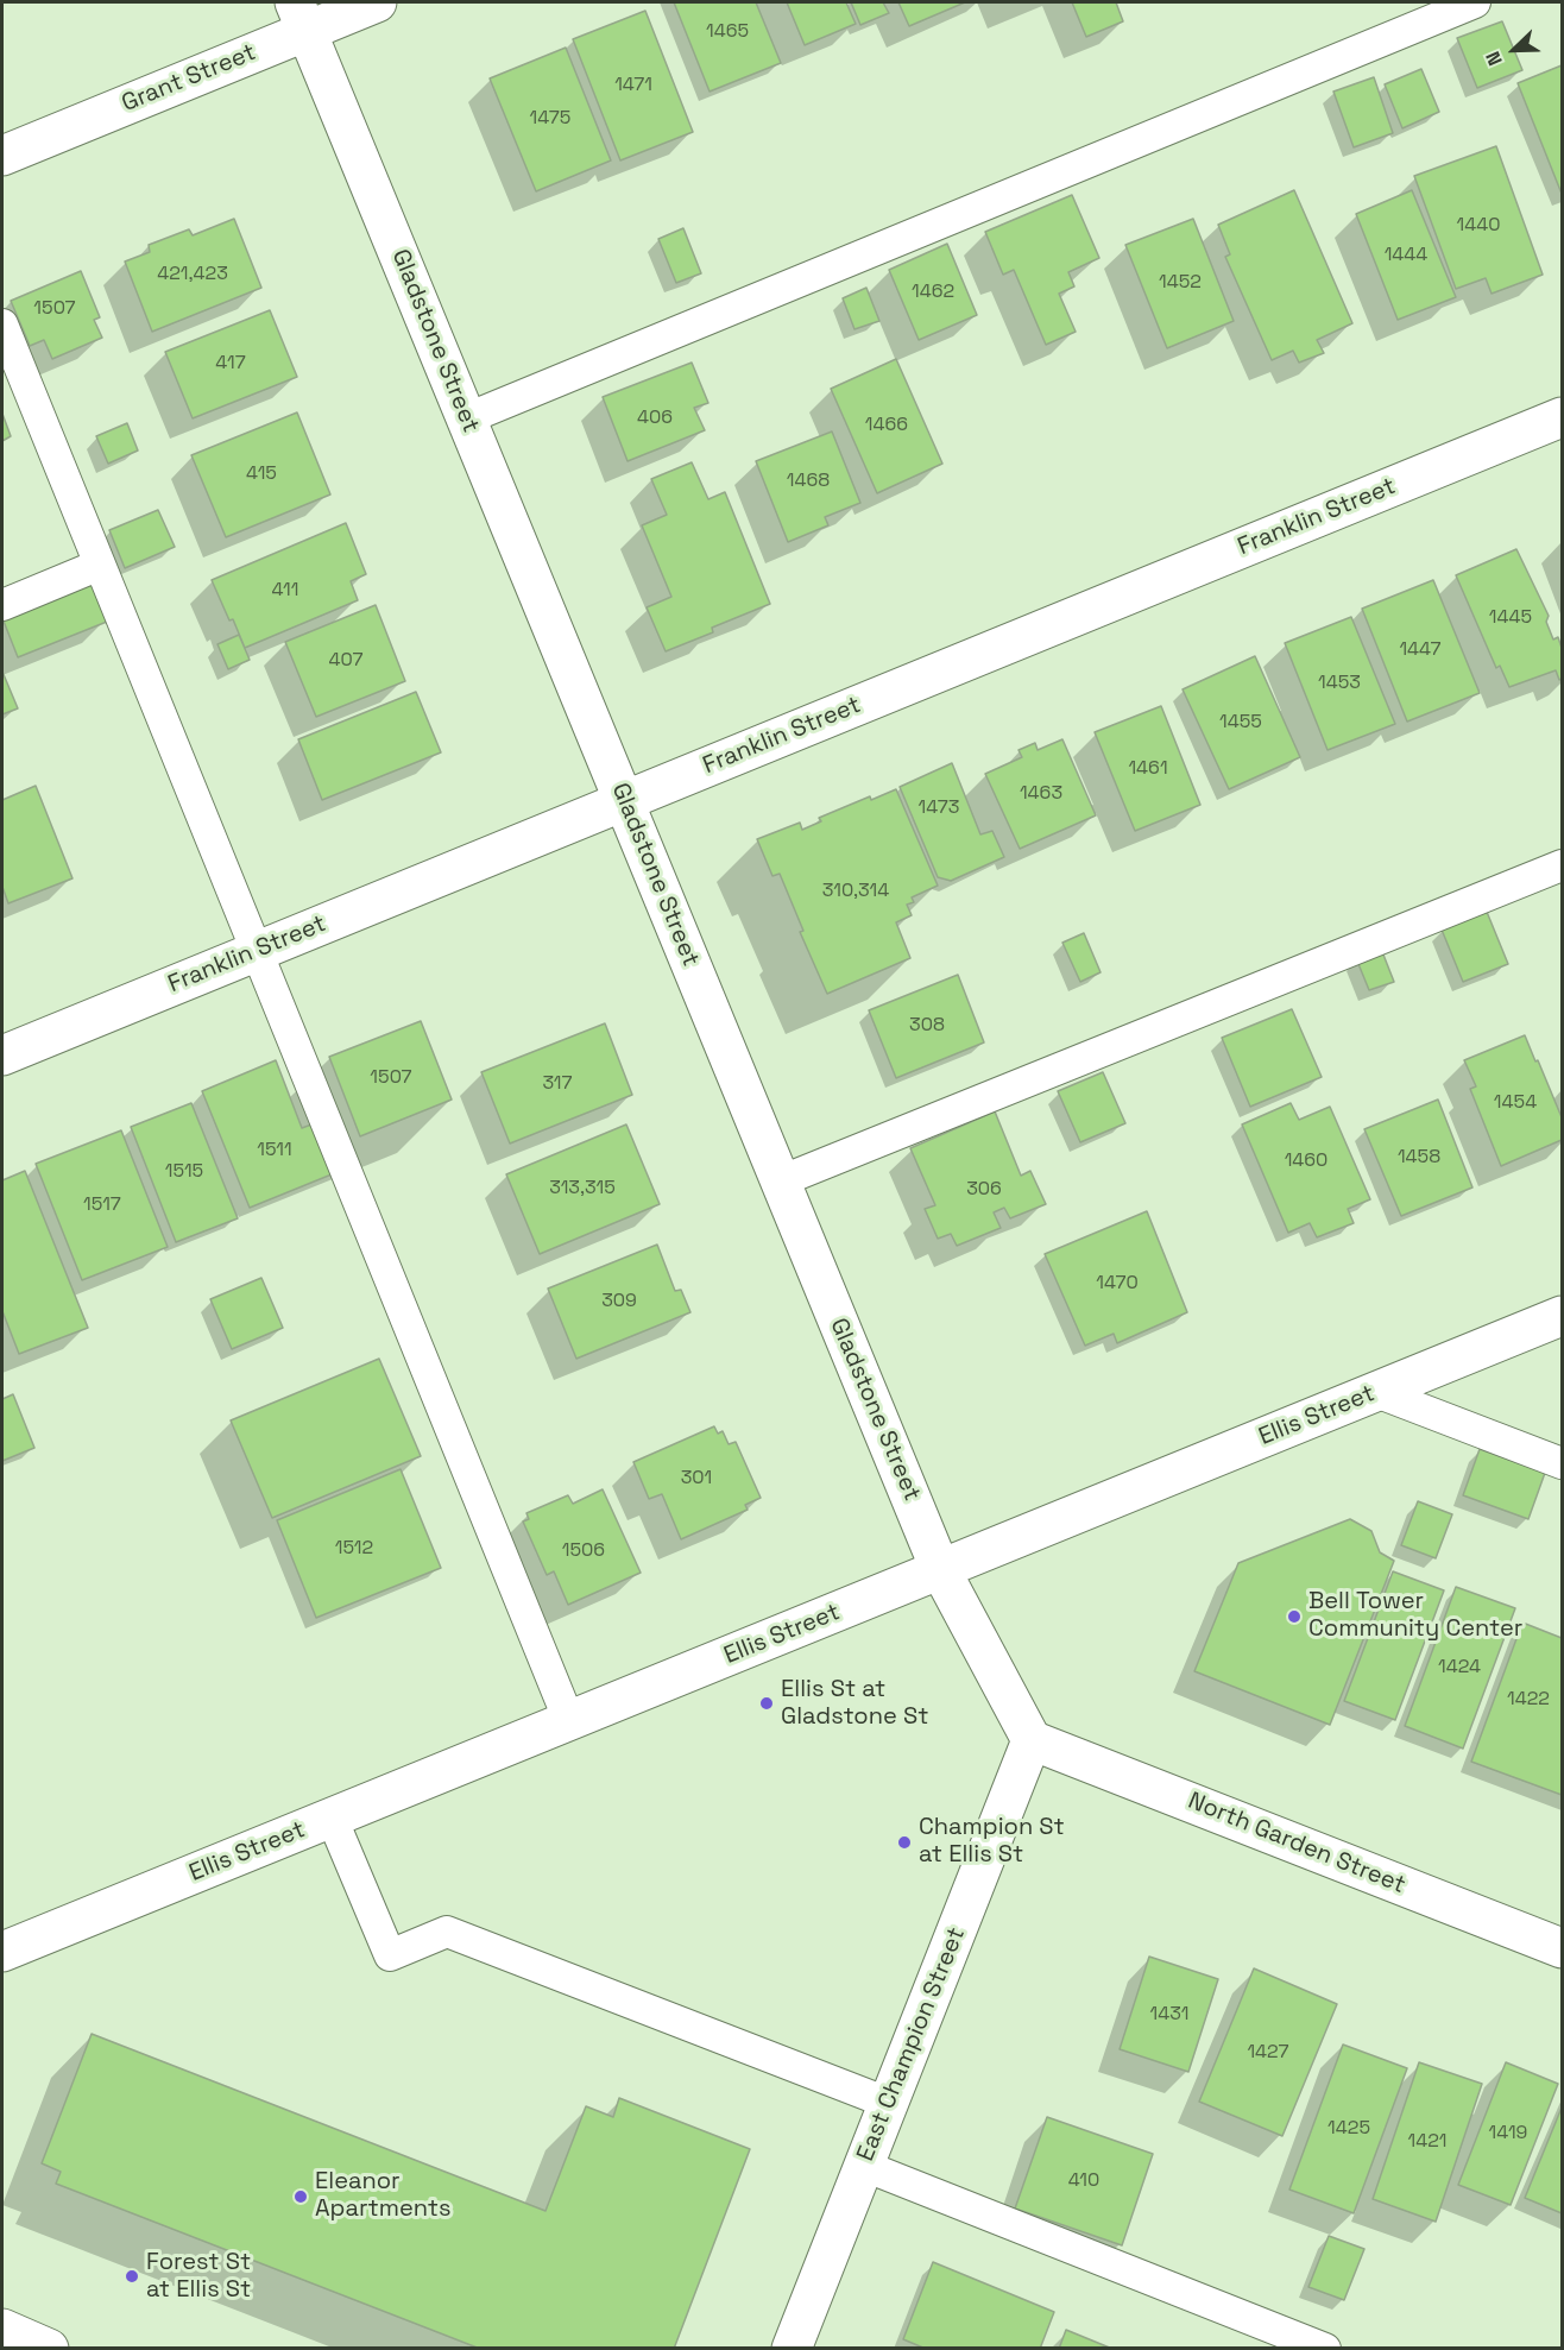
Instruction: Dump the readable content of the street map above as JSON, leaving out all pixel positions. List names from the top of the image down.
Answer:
{
  "streets": {
    "street": [
      "Grant Street",
      "Gladstone Street",
      "Franklin Street",
      "Ellis Street",
      "North Garden Street",
      "East Champion Street"
    ]
  },
  "crossings": [
    ["Grant Street", "Gladstone Street"],
    ["Gladstone Street", "Franklin Street"],
    ["Gladstone Street", "Ellis Street"],
    ["Gladstone Street", "North Garden Street"],
    ["Gladstone Street", "East Champion Street"],
    ["North Garden Street", "East Champion Street"]
  ],
  "places": [
    "Bell Tower Community Center",
    "Ellis St at Gladstone St",
    "Champion St at Ellis St",
    "Eleanor Apartments",
    "Forest St at Ellis St"
  ],
  "house_numbers": [
    "1465",
    "1471",
    "1475",
    "1440",
    "1444",
    "421,423",
    "1452",
    "1462",
    "1507",
    "417",
    "406",
    "1466",
    "415",
    "1468",
    "411",
    "1445",
    "1447",
    "407",
    "1453",
    "1455",
    "1461",
    "1463",
    "1473",
    "310,314",
    "308",
    "1507",
    "317",
    "1454",
    "1511",
    "1458",
    "1460",
    "1515",
    "313,315",
    "306",
    "1517",
    "1470",
    "309",
    "301",
    "1512",
    "1506",
    "1424",
    "1422",
    "1431",
    "1427",
    "1425",
    "1419",
    "1421",
    "410"
  ],
  "north": "bottom left"
}
